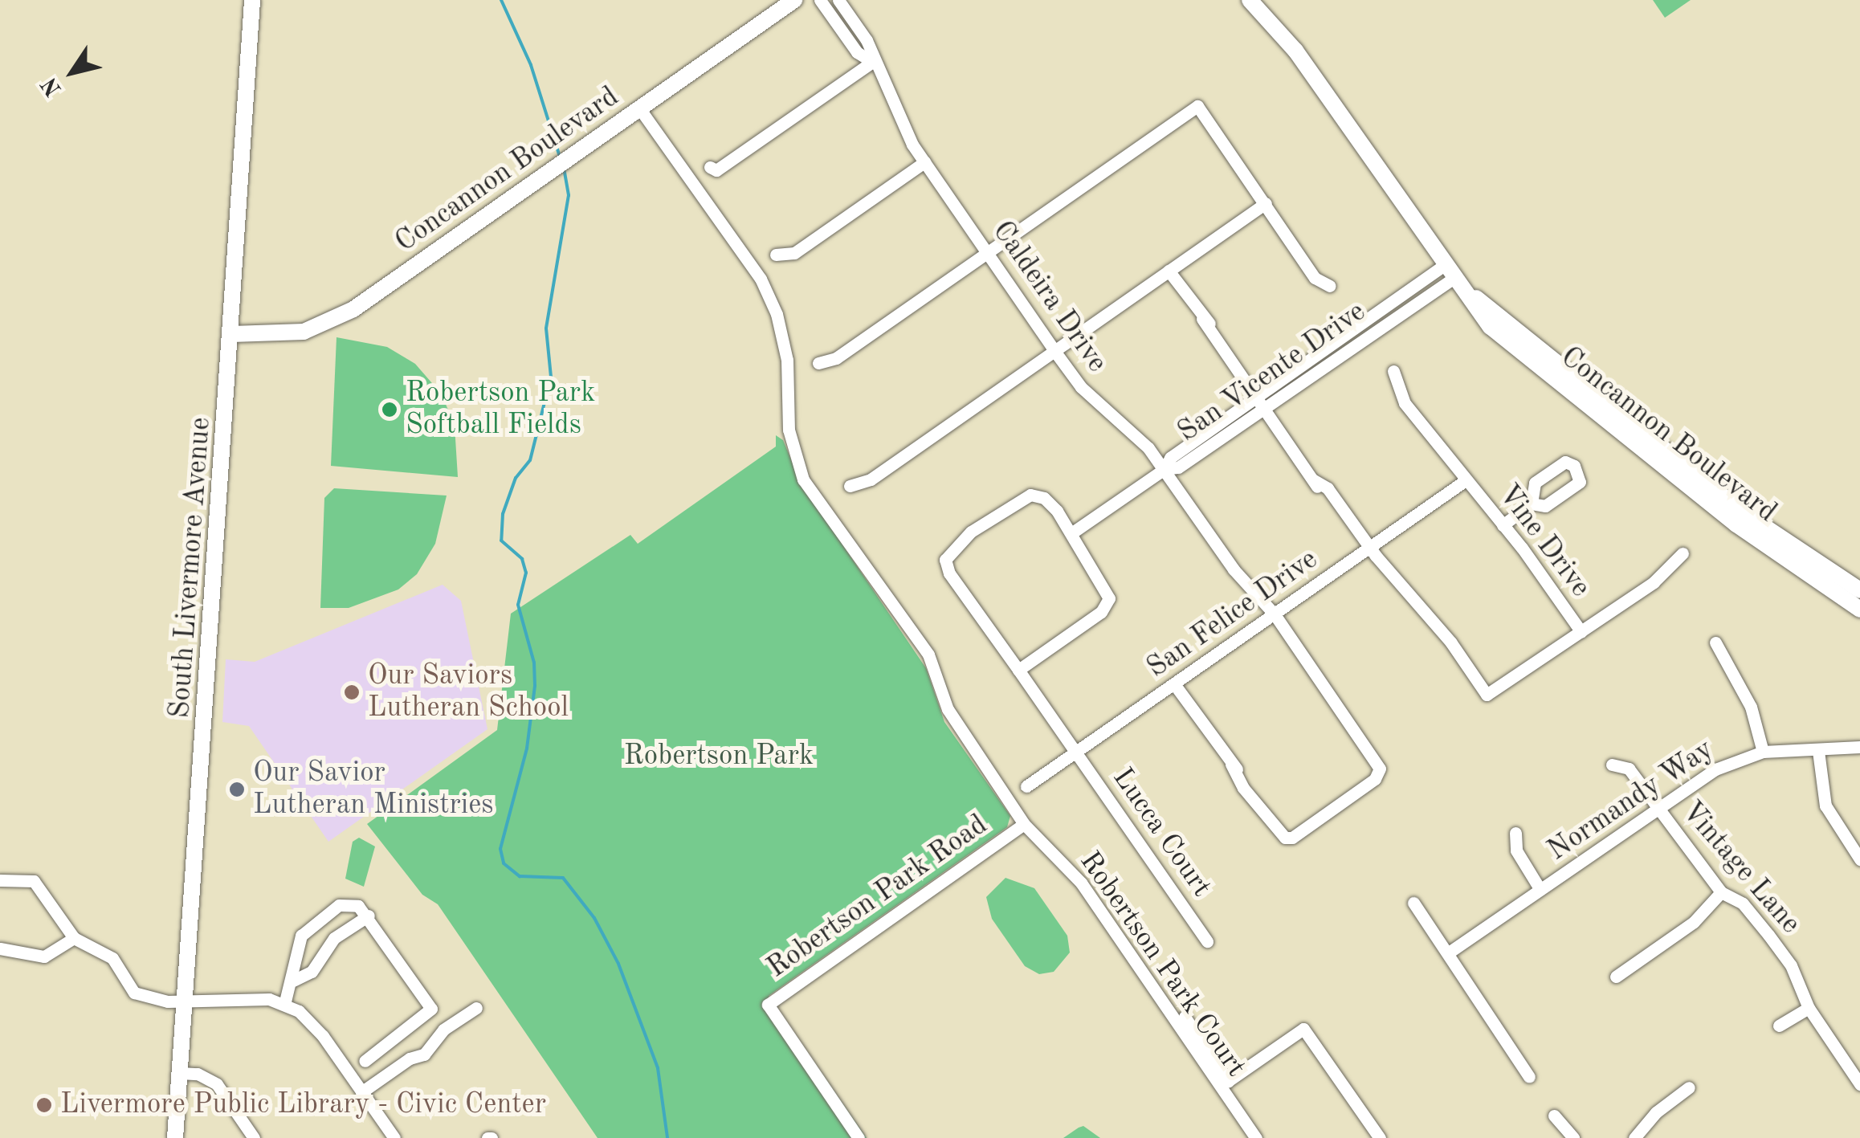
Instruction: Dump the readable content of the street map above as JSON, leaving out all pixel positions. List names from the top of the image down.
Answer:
{
  "streets": {
    "main road": ["Concannon Boulevard", "South Livermore Avenue"],
    "street": [
      "Caldeira Drive",
      "San Vicente Drive",
      "Vine Drive",
      "San Felice Drive",
      "Normandy Way",
      "Lucca Court",
      "Vintage Lane",
      "Robertson Park Road",
      "Robertson Park Court"
    ]
  },
  "crossings": [
    ["Concannon Boulevard", "San Vicente Drive"],
    ["Concannon Boulevard", "South Livermore Avenue"],
    ["Concannon Boulevard", "Robertson Park Road"],
    ["Caldeira Drive", "San Vicente Drive"],
    ["Caldeira Drive", "San Felice Drive"],
    ["San Vicente Drive", "Lucca Court"],
    ["Vine Drive", "San Felice Drive"],
    ["San Felice Drive", "Lucca Court"],
    ["Normandy Way", "Vintage Lane"],
    ["Robertson Park Road", "Robertson Park Court"]
  ],
  "parks": ["Robertson Park"],
  "places": [
    "Robertson Park Softball Fields",
    "Our Saviors Lutheran School",
    "Our Savior Lutheran Ministries",
    "Livermore Public Library - Civic Center"
  ],
  "north": "bottom left"
}
